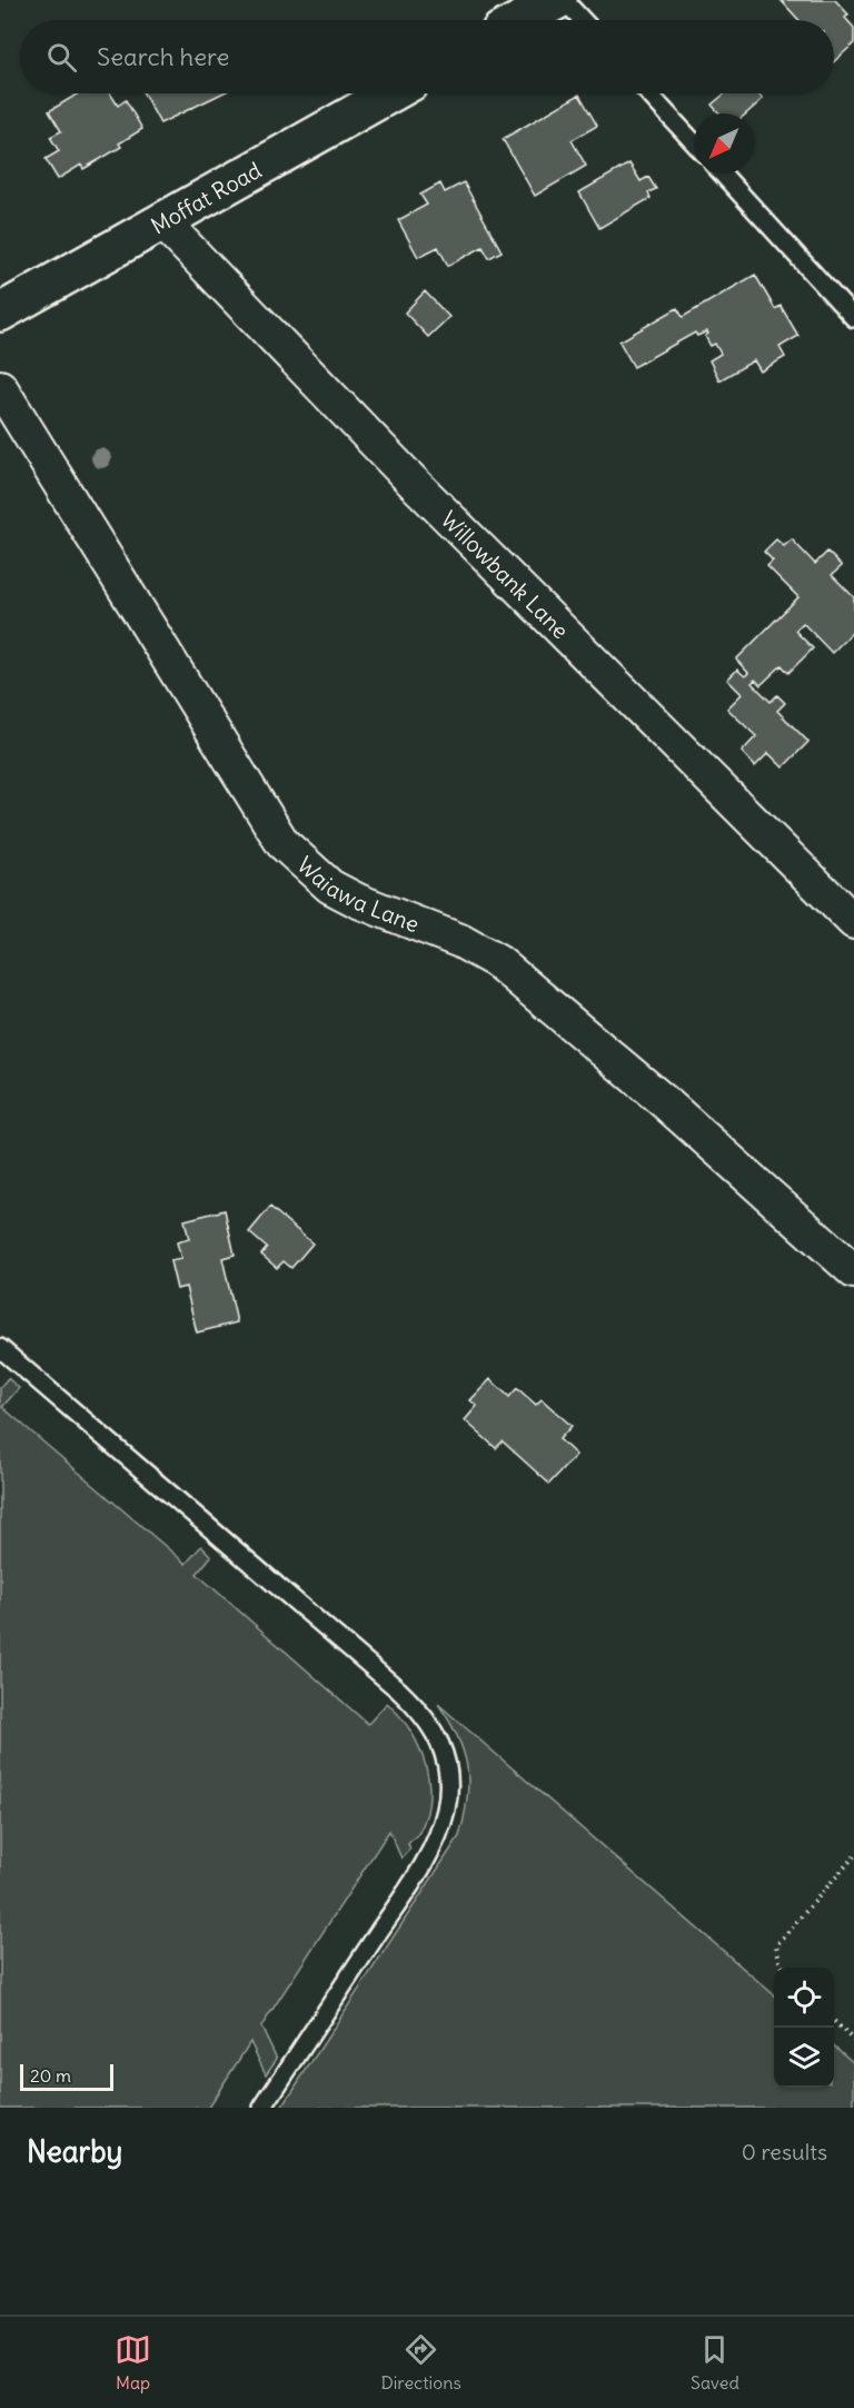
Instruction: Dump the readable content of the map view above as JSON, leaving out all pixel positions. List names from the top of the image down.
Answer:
{
  "streets": {
    "main road": ["Moffat Road"],
    "street": ["Willowbank Lane", "Waiawa Lane"]
  },
  "crossings": [
    ["Moffat Road", "Willowbank Lane"]
  ],
  "scale_bar": "20 m",
  "north": "bottom left",
  "page": {
    "search": "Search here",
    "scale": "20 m",
    "heading": ["Nearby", "0 results"],
    "nav": ["Map", "Directions", "Saved"]
  }
}
